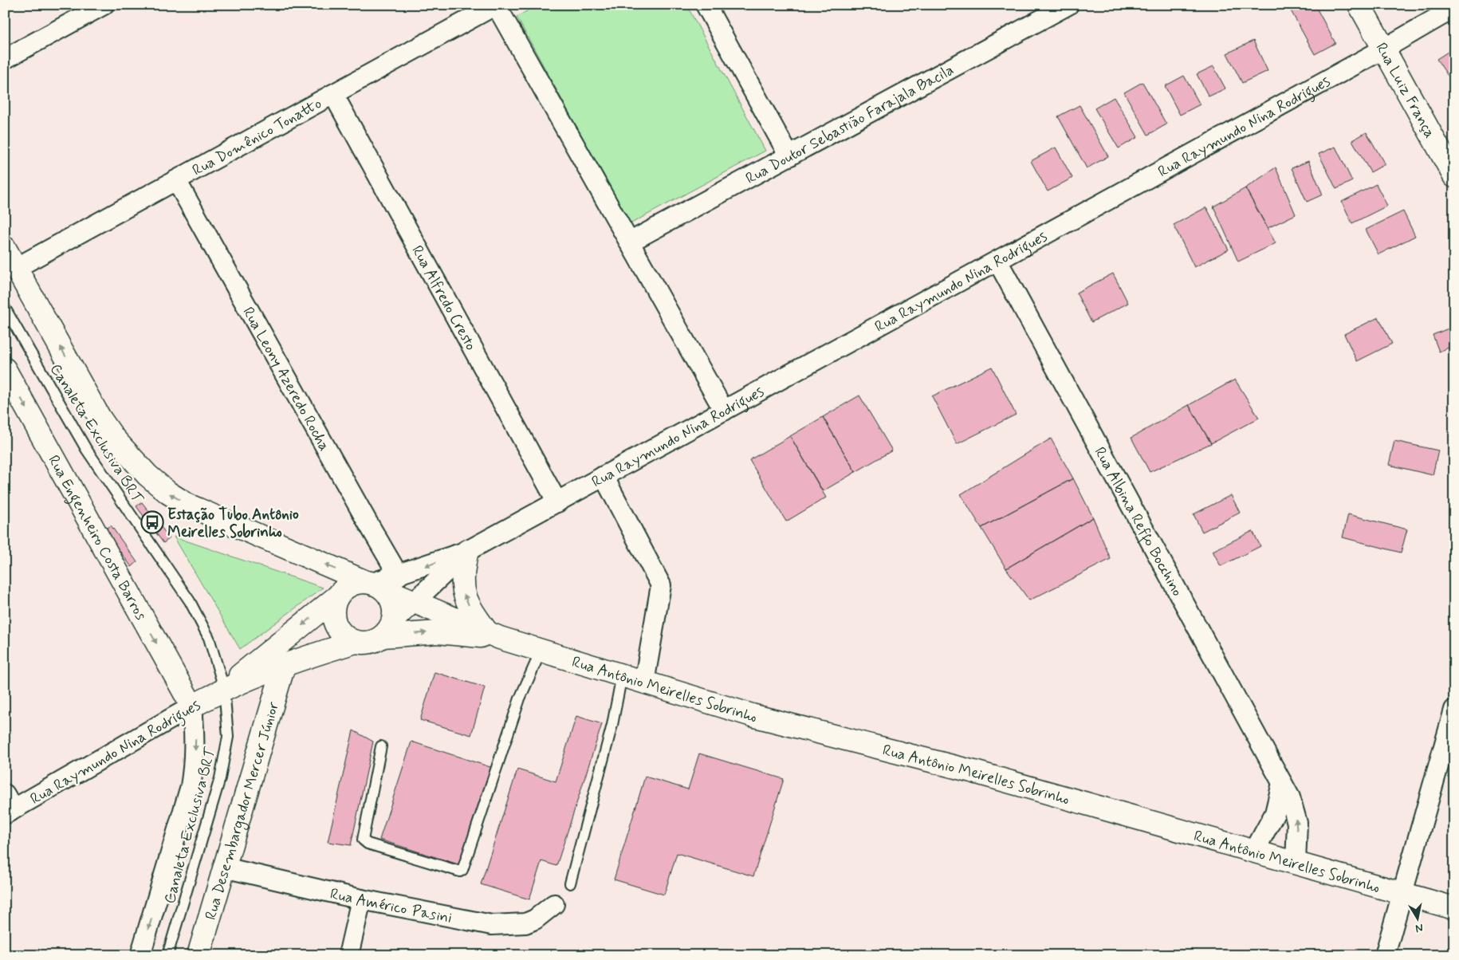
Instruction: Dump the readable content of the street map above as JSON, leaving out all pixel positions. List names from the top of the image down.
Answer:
{
  "streets": {
    "street": [
      "Rua Luiz França",
      "Rua Doutor Sebastião Farajala Bacila",
      "Rua Raymundo Nina Rodrigues",
      "Rua Domênico Tonatto",
      "Rua Alfredo Cresto",
      "Rua Leony Azeredo Rocha",
      "Rua Albina Reffo Bocchino",
      "Rua Engenheiro Costa Barros",
      "Rua Antônio Meirelles Sobrinho",
      "Rua Desembargador Mercer Júnior",
      "Rua Américo Pasini"
    ],
    "lane": ["Canaleta Exclusiva BRT"]
  },
  "crossings": [
    ["Rua Luiz França", "Rua Raymundo Nina Rodrigues"],
    ["Rua Raymundo Nina Rodrigues", "Rua Alfredo Cresto"],
    ["Rua Raymundo Nina Rodrigues", "Rua Leony Azeredo Rocha"],
    ["Rua Raymundo Nina Rodrigues", "Canaleta Exclusiva BRT"],
    ["Rua Raymundo Nina Rodrigues", "Rua Albina Reffo Bocchino"],
    ["Rua Raymundo Nina Rodrigues", "Rua Engenheiro Costa Barros"],
    ["Rua Raymundo Nina Rodrigues", "Rua Antônio Meirelles Sobrinho"],
    ["Rua Raymundo Nina Rodrigues", "Rua Desembargador Mercer Júnior"],
    ["Rua Domênico Tonatto", "Rua Alfredo Cresto"],
    ["Rua Domênico Tonatto", "Rua Leony Azeredo Rocha"],
    ["Rua Domênico Tonatto", "Rua Antônio Meirelles Sobrinho"],
    ["Rua Leony Azeredo Rocha", "Rua Antônio Meirelles Sobrinho"],
    ["Rua Albina Reffo Bocchino", "Rua Antônio Meirelles Sobrinho"],
    ["Rua Desembargador Mercer Júnior", "Rua Américo Pasini"]
  ],
  "one_way": ["Rua Engenheiro Costa Barros"],
  "places": {
    "bus stop": ["Estação Tubo Antônio Meirelles Sobrinho"]
  },
  "north": "bottom"
}
